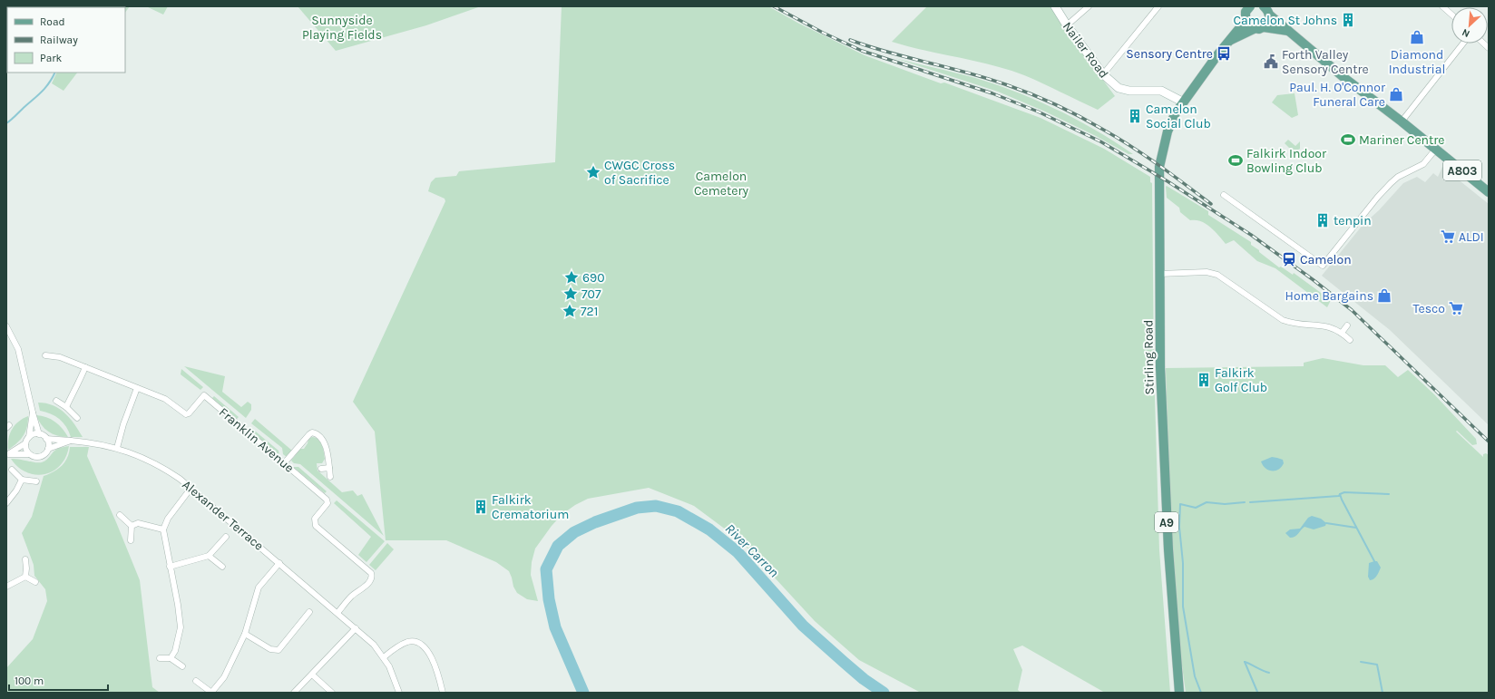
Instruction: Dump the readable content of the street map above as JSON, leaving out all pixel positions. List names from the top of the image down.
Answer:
{
  "streets": {
    "main road": ["A803", "Stirling Road", "A9"],
    "street": ["Nailer Road", "Franklin Avenue", "Alexander Terrace"]
  },
  "crossings": [
    ["Nailer Road", "Stirling Road"],
    ["Franklin Avenue", "Alexander Terrace"]
  ],
  "water": ["River Carron"],
  "parks": ["Sunnyside Playing Fields", "Camelon Cemetery"],
  "places": {
    "building": [
      "Camelon St Johns",
      "Camelon Social Club",
      "tenpin",
      "Falkirk Golf Club",
      "Falkirk Crematorium"
    ],
    "shop": ["Diamond Industrial", "Paul. H. O'Connor Funeral Care", "Home Bargains"],
    "bus stop": ["Sensory Centre"],
    "public building": ["Forth Valley Sensory Centre"],
    "sports": ["Mariner Centre", "Falkirk Indoor Bowling Club"],
    "place": [
      "CWGC Cross of Sacrifice",
      "690",
      "707",
      "721"
    ],
    "supermarket": ["ALDI", "Tesco"],
    "station": ["Camelon"]
  },
  "legend": ["Road", "Railway", "Park"],
  "scale_bar": "100 m",
  "north": "bottom left"
}
